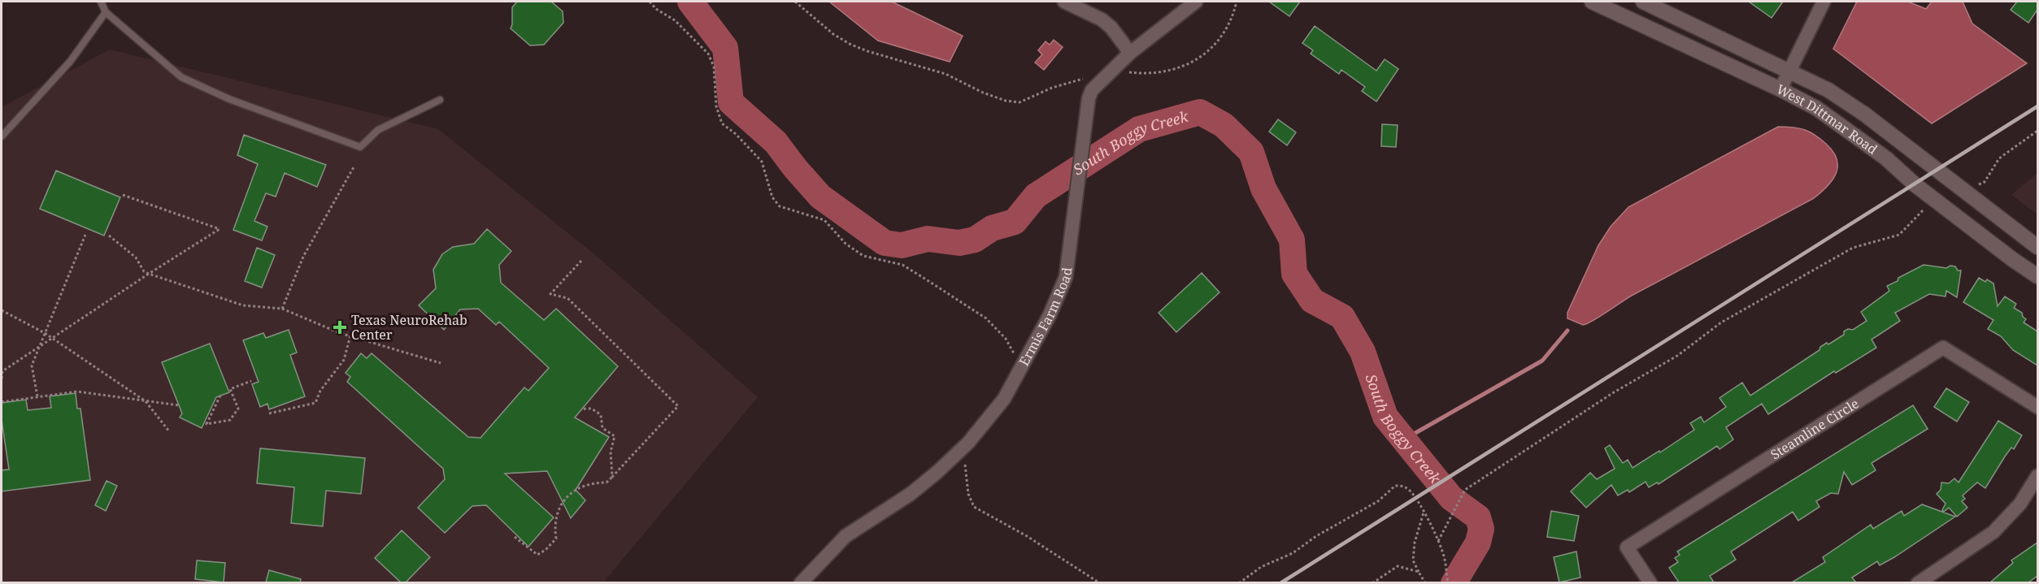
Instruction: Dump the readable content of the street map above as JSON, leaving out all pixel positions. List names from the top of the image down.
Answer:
{
  "streets": {
    "street": ["West Dittmar Road", "Ermis Farm Road", "Steamline Circle"]
  },
  "water": ["South Boggy Creek"],
  "places": {
    "health": ["Texas NeuroRehab Center"]
  }
}
